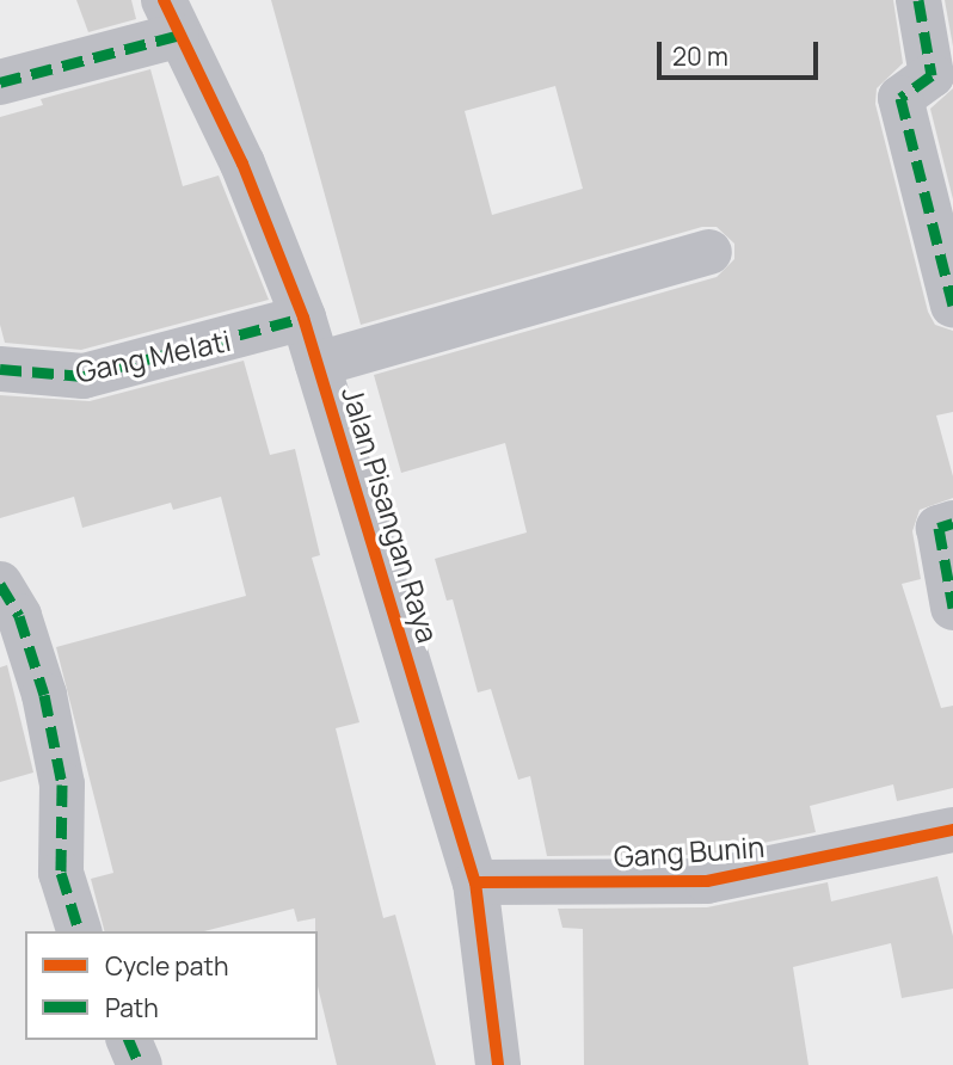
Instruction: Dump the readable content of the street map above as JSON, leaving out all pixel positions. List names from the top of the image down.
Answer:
{
  "streets": {
    "street": ["Gang Melati", "Jalan Pisangan Raya", "Gang Bunin"]
  },
  "crossings": [
    ["Gang Melati", "Jalan Pisangan Raya"],
    ["Jalan Pisangan Raya", "Gang Bunin"]
  ],
  "legend": ["Cycle path", "Path"],
  "scale_bar": "20 m"
}
